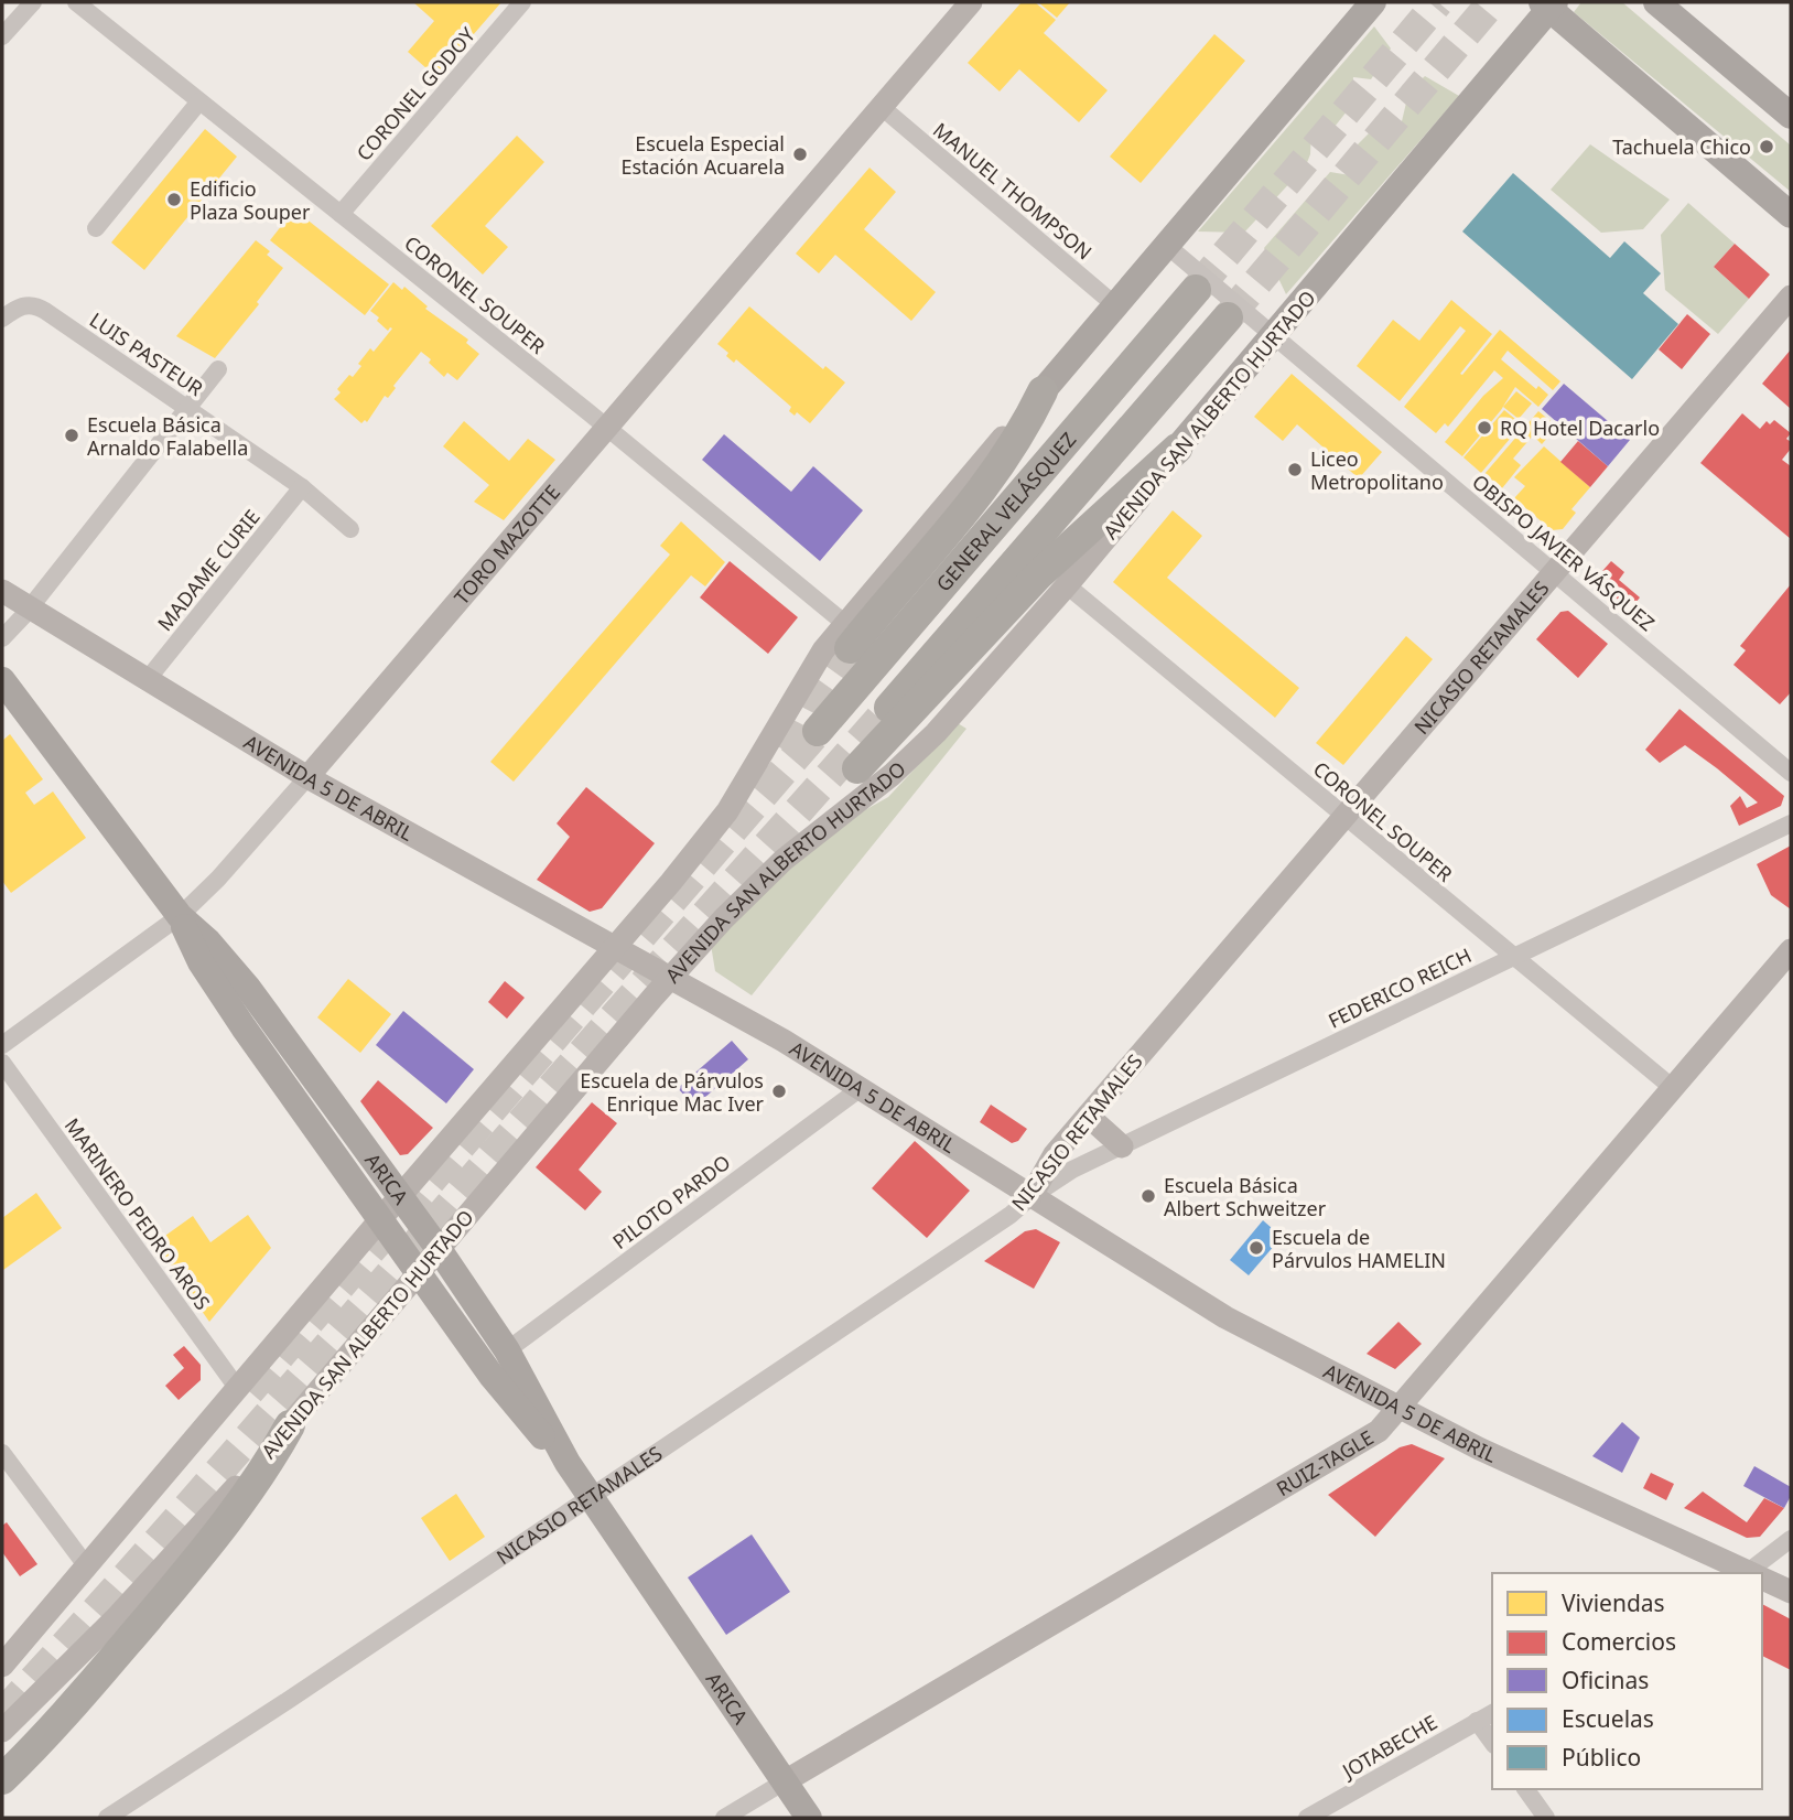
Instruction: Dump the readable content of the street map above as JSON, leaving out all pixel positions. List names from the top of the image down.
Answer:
{
  "streets": {
    "highway": ["GENERAL VELÁSQUEZ"],
    "main road": ["AVENIDA SAN ALBERTO HURTADO", "ARICA"],
    "street": [
      "CORONEL GODOY",
      "MANUEL THOMPSON",
      "CORONEL SOUPER",
      "LUIS PASTEUR",
      "TORO MAZOTTE",
      "OBISPO JAVIER VÁSQUEZ",
      "MADAME CURIE",
      "NICASIO RETAMALES",
      "AVENIDA 5 DE ABRIL",
      "FEDERICO REICH",
      "PILOTO PARDO",
      "MARINERO PEDRO AROS",
      "RUIZ-TAGLE",
      "JOTABECHE"
    ]
  },
  "crossings": [
    ["CORONEL GODOY", "CORONEL SOUPER"],
    ["MANUEL THOMPSON", "TORO MAZOTTE"],
    ["CORONEL SOUPER", "AVENIDA SAN ALBERTO HURTADO"],
    ["CORONEL SOUPER", "TORO MAZOTTE"],
    ["CORONEL SOUPER", "NICASIO RETAMALES"],
    ["CORONEL SOUPER", "FEDERICO REICH"],
    ["CORONEL SOUPER", "RUIZ-TAGLE"],
    ["LUIS PASTEUR", "MADAME CURIE"],
    ["AVENIDA SAN ALBERTO HURTADO", "OBISPO JAVIER VÁSQUEZ"],
    ["AVENIDA SAN ALBERTO HURTADO", "AVENIDA 5 DE ABRIL"],
    ["AVENIDA SAN ALBERTO HURTADO", "ARICA"],
    ["TORO MAZOTTE", "AVENIDA 5 DE ABRIL"],
    ["TORO MAZOTTE", "ARICA"],
    ["OBISPO JAVIER VÁSQUEZ", "NICASIO RETAMALES"],
    ["MADAME CURIE", "AVENIDA 5 DE ABRIL"],
    ["NICASIO RETAMALES", "AVENIDA 5 DE ABRIL"],
    ["NICASIO RETAMALES", "FEDERICO REICH"],
    ["NICASIO RETAMALES", "ARICA"],
    ["AVENIDA 5 DE ABRIL", "FEDERICO REICH"],
    ["AVENIDA 5 DE ABRIL", "PILOTO PARDO"],
    ["AVENIDA 5 DE ABRIL", "RUIZ-TAGLE"],
    ["ARICA", "PILOTO PARDO"],
    ["ARICA", "RUIZ-TAGLE"]
  ],
  "places": [
    "Tachuela Chico",
    "Escuela Especial Estación Acuarela",
    "Edificio Plaza Souper",
    "RQ Hotel Dacarlo",
    "Escuela Básica Arnaldo Falabella",
    "Liceo Metropolitano",
    "Escuela de Párvulos Enrique Mac Iver",
    "Escuela Básica Albert Schweitzer",
    "Escuela de Párvulos HAMELIN"
  ],
  "legend": [
    "Viviendas",
    "Comercios",
    "Oficinas",
    "Escuelas",
    "Público"
  ]
}
